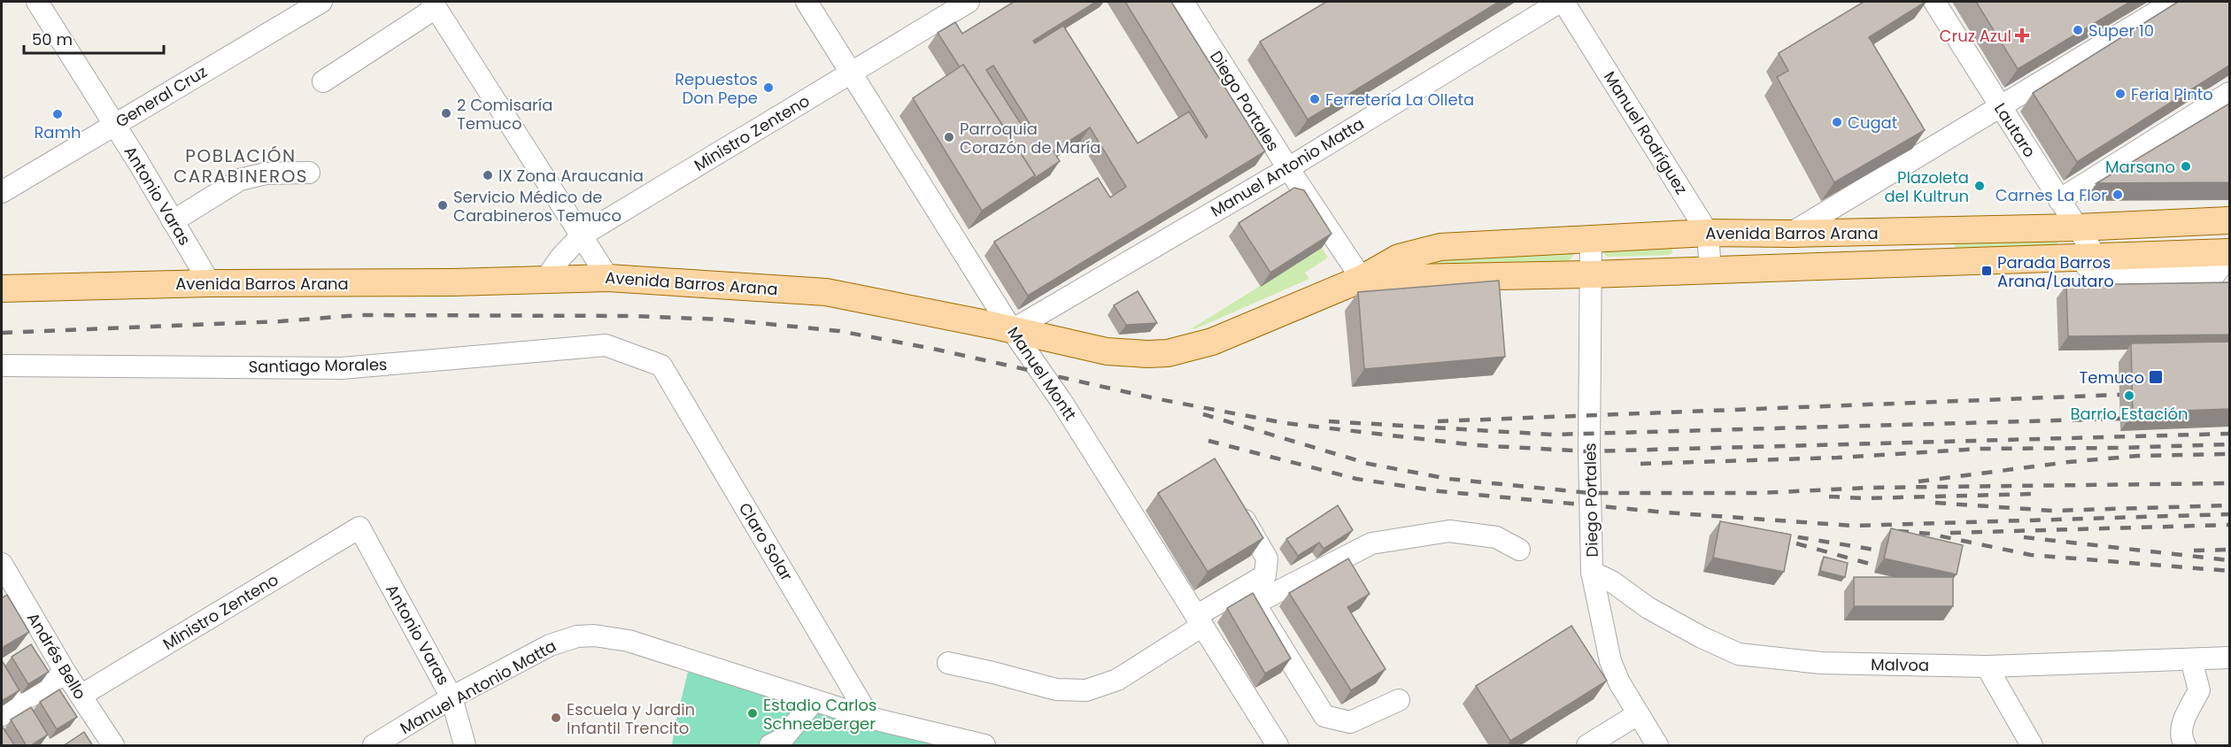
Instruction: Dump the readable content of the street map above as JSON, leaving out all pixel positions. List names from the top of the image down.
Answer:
{
  "streets": {
    "main road": ["Avenida Barros Arana"],
    "street": [
      "General Cruz",
      "Diego Portales",
      "Lautaro",
      "Ministro Zenteno",
      "Manuel Rodríguez",
      "Manuel Antonio Matta",
      "Antonio Varas",
      "Santiago Morales",
      "Manuel Montt",
      "Claro Solar",
      "Andrés Bello",
      "Malvoa"
    ]
  },
  "crossings": [
    ["General Cruz", "Antonio Varas"],
    ["Diego Portales", "Manuel Antonio Matta"],
    ["Diego Portales", "Avenida Barros Arana"],
    ["Diego Portales", "Malvoa"],
    ["Lautaro", "Avenida Barros Arana"],
    ["Ministro Zenteno", "Antonio Varas"],
    ["Ministro Zenteno", "Avenida Barros Arana"],
    ["Ministro Zenteno", "Manuel Montt"],
    ["Ministro Zenteno", "Andrés Bello"],
    ["Manuel Rodríguez", "Manuel Antonio Matta"],
    ["Manuel Rodríguez", "Avenida Barros Arana"],
    ["Manuel Antonio Matta", "Antonio Varas"],
    ["Manuel Antonio Matta", "Avenida Barros Arana"],
    ["Manuel Antonio Matta", "Manuel Montt"],
    ["Manuel Antonio Matta", "Claro Solar"],
    ["Antonio Varas", "Avenida Barros Arana"],
    ["Avenida Barros Arana", "Manuel Montt"],
    ["Santiago Morales", "Claro Solar"]
  ],
  "districts": ["POBLACIÓN CARABINEROS"],
  "places": {
    "other": [
      "Super 10",
      "Repuestos Don Pepe",
      "Feria Pinto",
      "Ferretería La Olleta",
      "2 Comisaría Temuco",
      "Ramh",
      "Cugat",
      "Parroquia Corazón de María",
      "Marsano",
      "IX Zona Araucania",
      "Plazoleta del Kultrun",
      "Carnes La Flor",
      "Servicio Médico de Carabineros Temuco",
      "Barrio Estación",
      "Estadio Carlos Schneeberger",
      "Escuela y Jardin Infantil Trencito"
    ],
    "health": ["Cruz Azul"],
    "transit": ["Parada Barros Arana/Lautaro", "Temuco"]
  },
  "scale_bar": "50 m"
}
